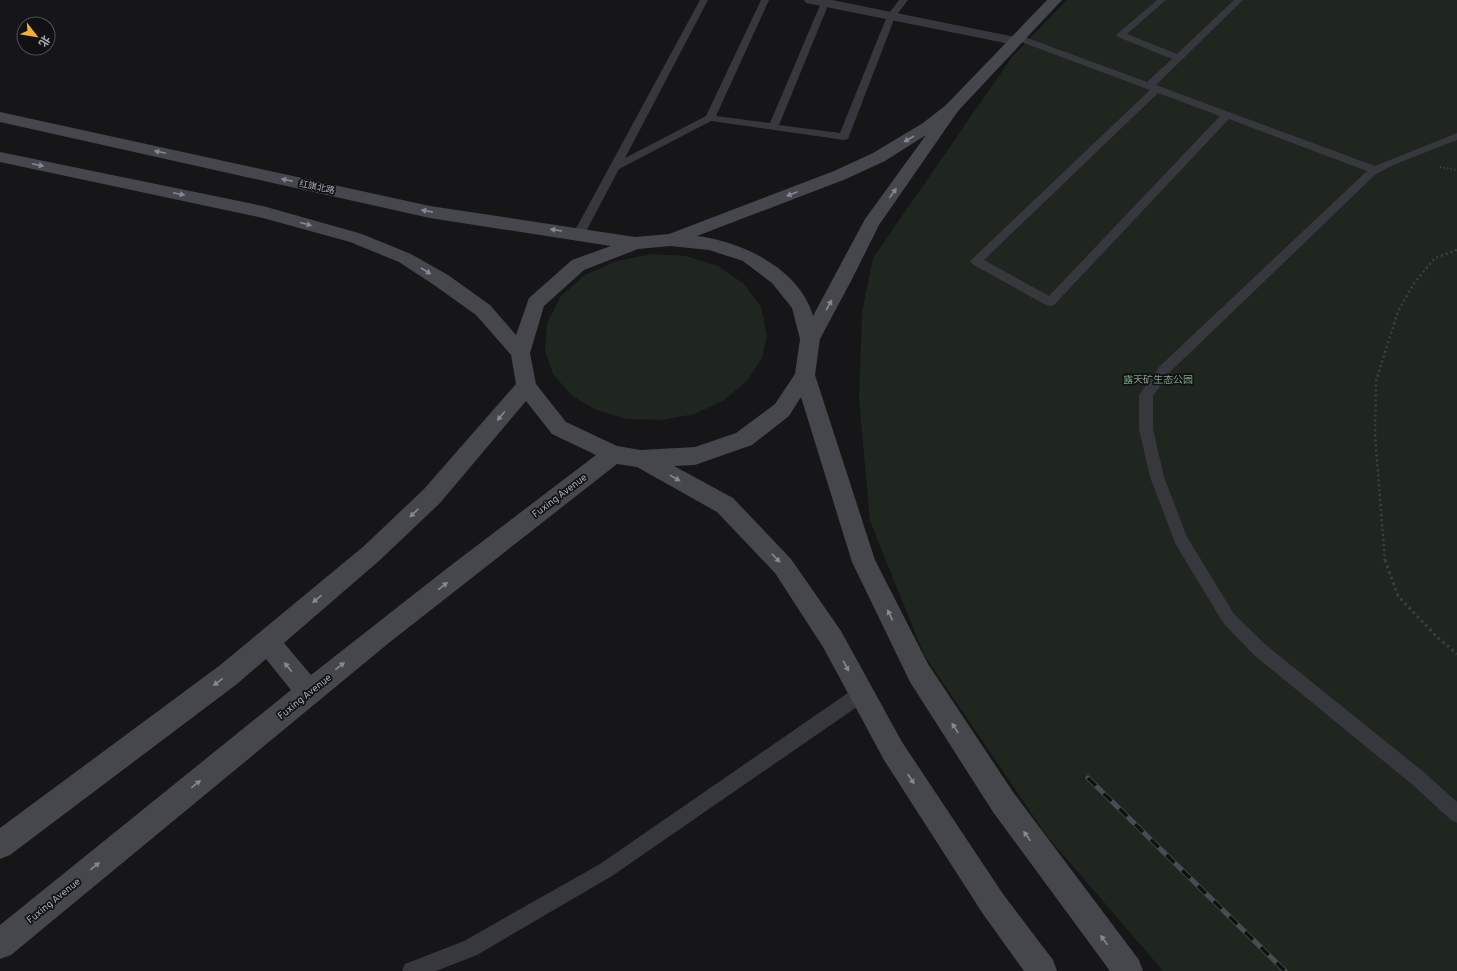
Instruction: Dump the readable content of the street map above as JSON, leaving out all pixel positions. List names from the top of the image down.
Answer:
{
  "streets": {
    "main road": ["红旗北路", "Fuxing Avenue"]
  },
  "parks": ["露天矿生态公园"],
  "north": "bottom right"
}
